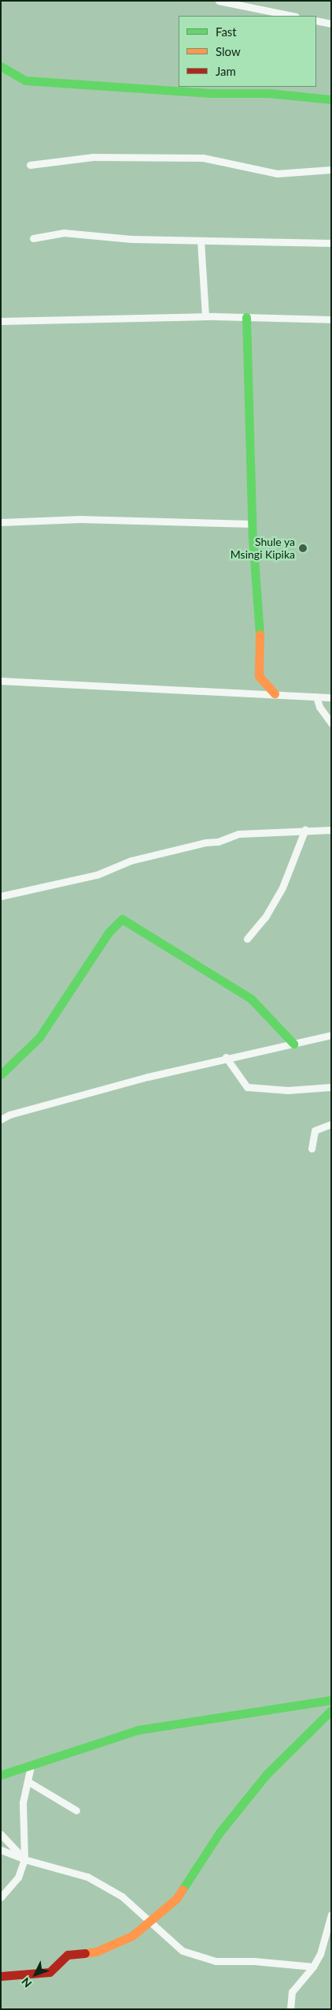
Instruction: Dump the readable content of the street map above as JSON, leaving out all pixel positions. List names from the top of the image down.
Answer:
{
  "places": ["Shule ya Msingi Kipika"],
  "legend": ["Fast", "Slow", "Jam"],
  "north": "bottom left"
}
